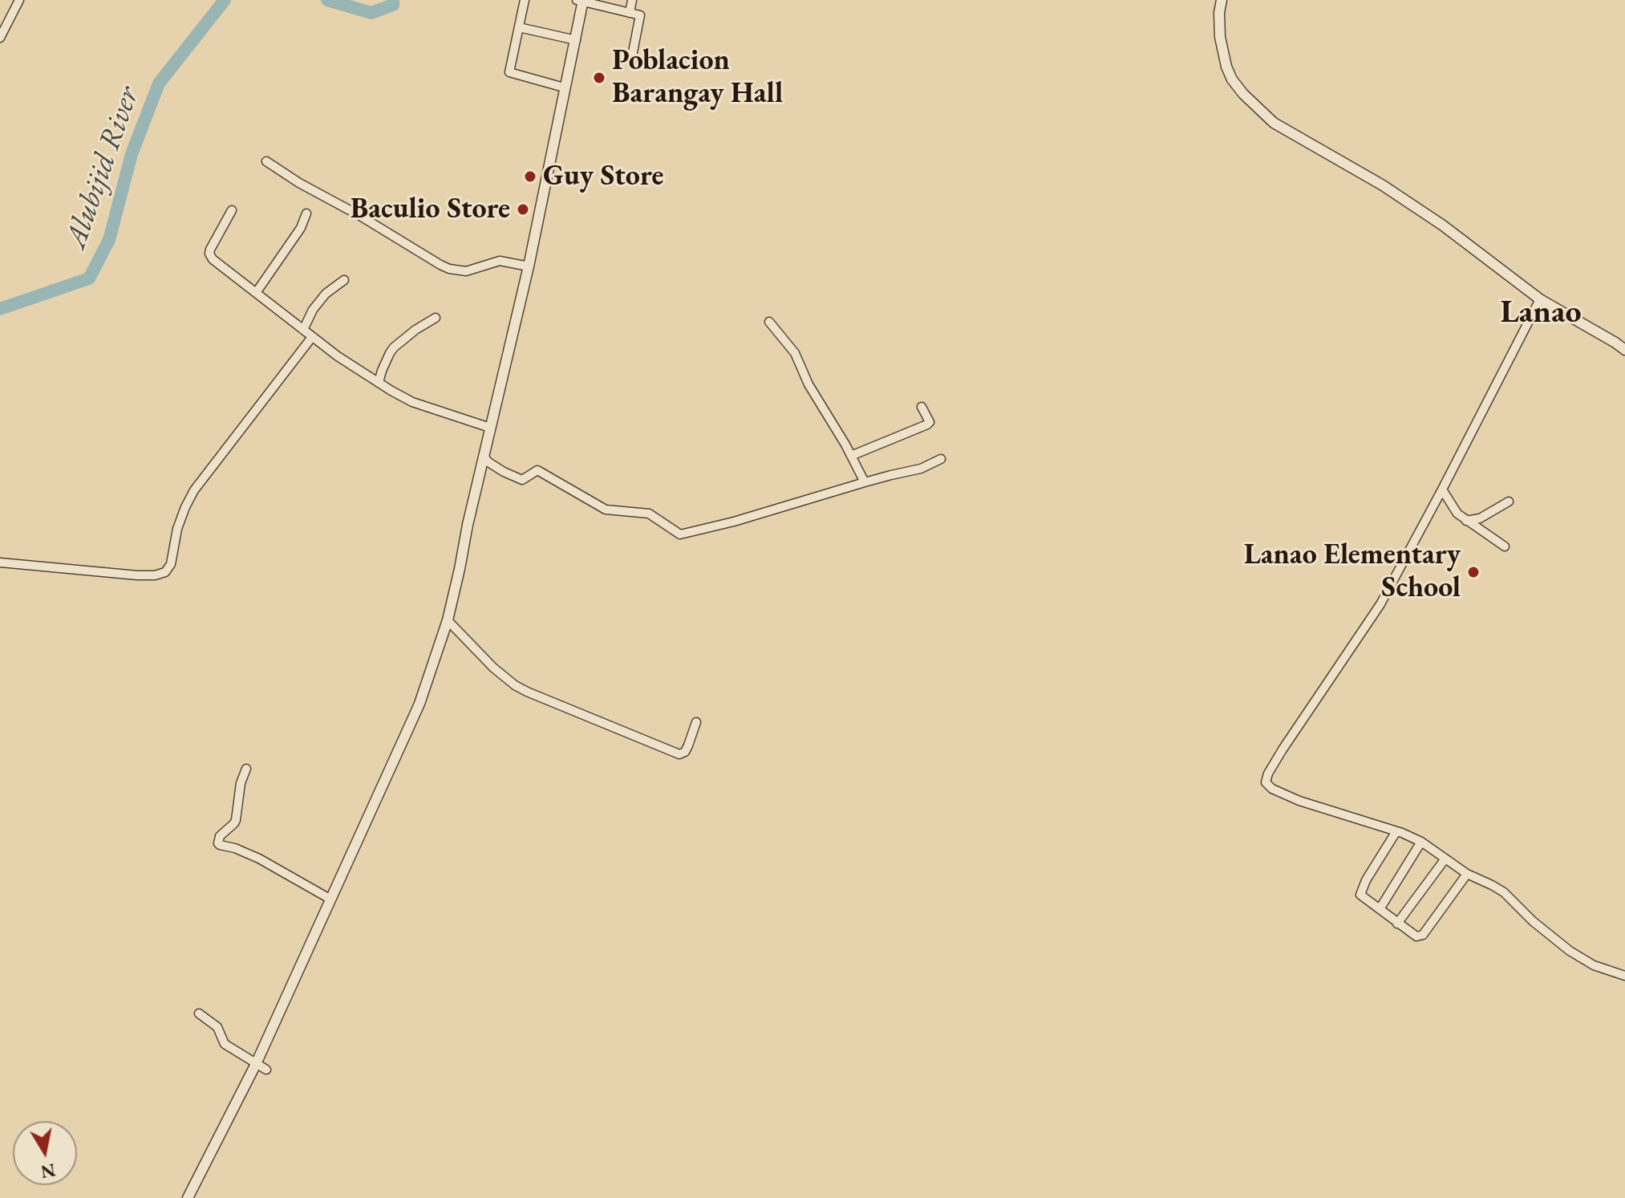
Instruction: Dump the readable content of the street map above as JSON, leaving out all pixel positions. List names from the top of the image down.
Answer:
{
  "districts": ["Lanao"],
  "water": ["Alubijid River"],
  "places": [
    "Poblacion Barangay Hall",
    "Guy Store",
    "Baculio Store",
    "Lanao Elementary School"
  ],
  "north": "bottom"
}
